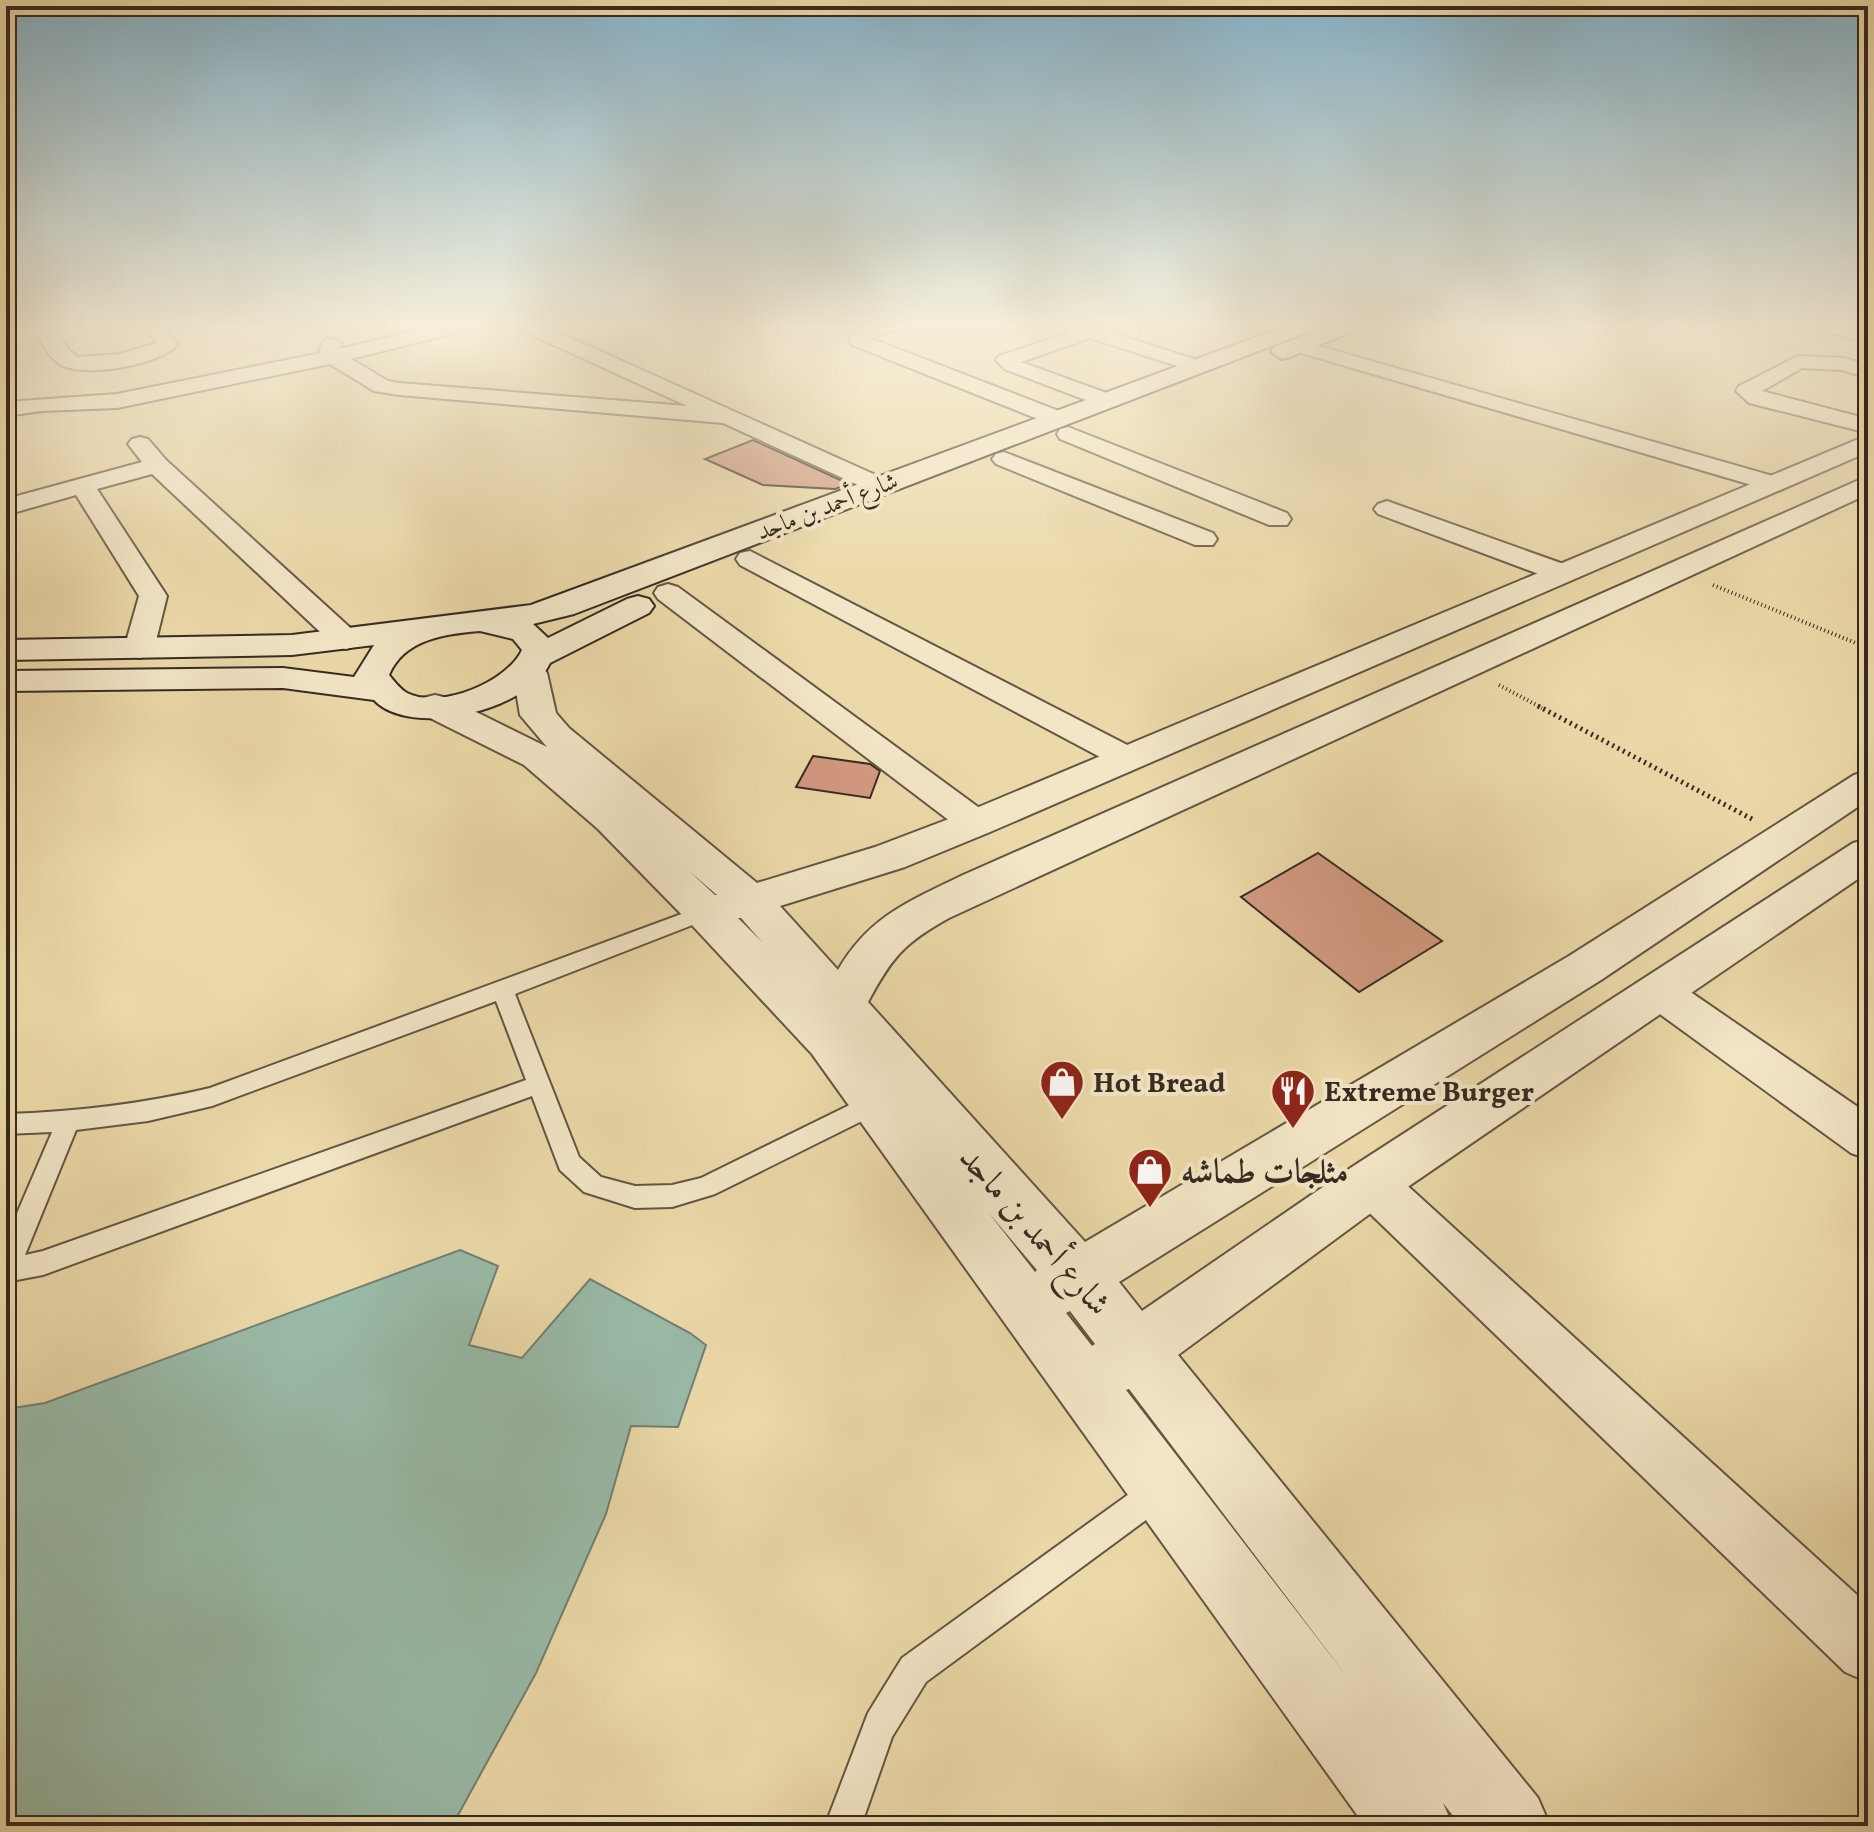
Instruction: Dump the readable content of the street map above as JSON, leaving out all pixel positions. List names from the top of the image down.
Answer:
{
  "streets": {
    "street": ["شارع أحمد بن ماجد"]
  },
  "places": {
    "shop": ["Hot Bread", "مثلجات طماشه"],
    "restaurant": ["Extreme Burger"]
  }
}
